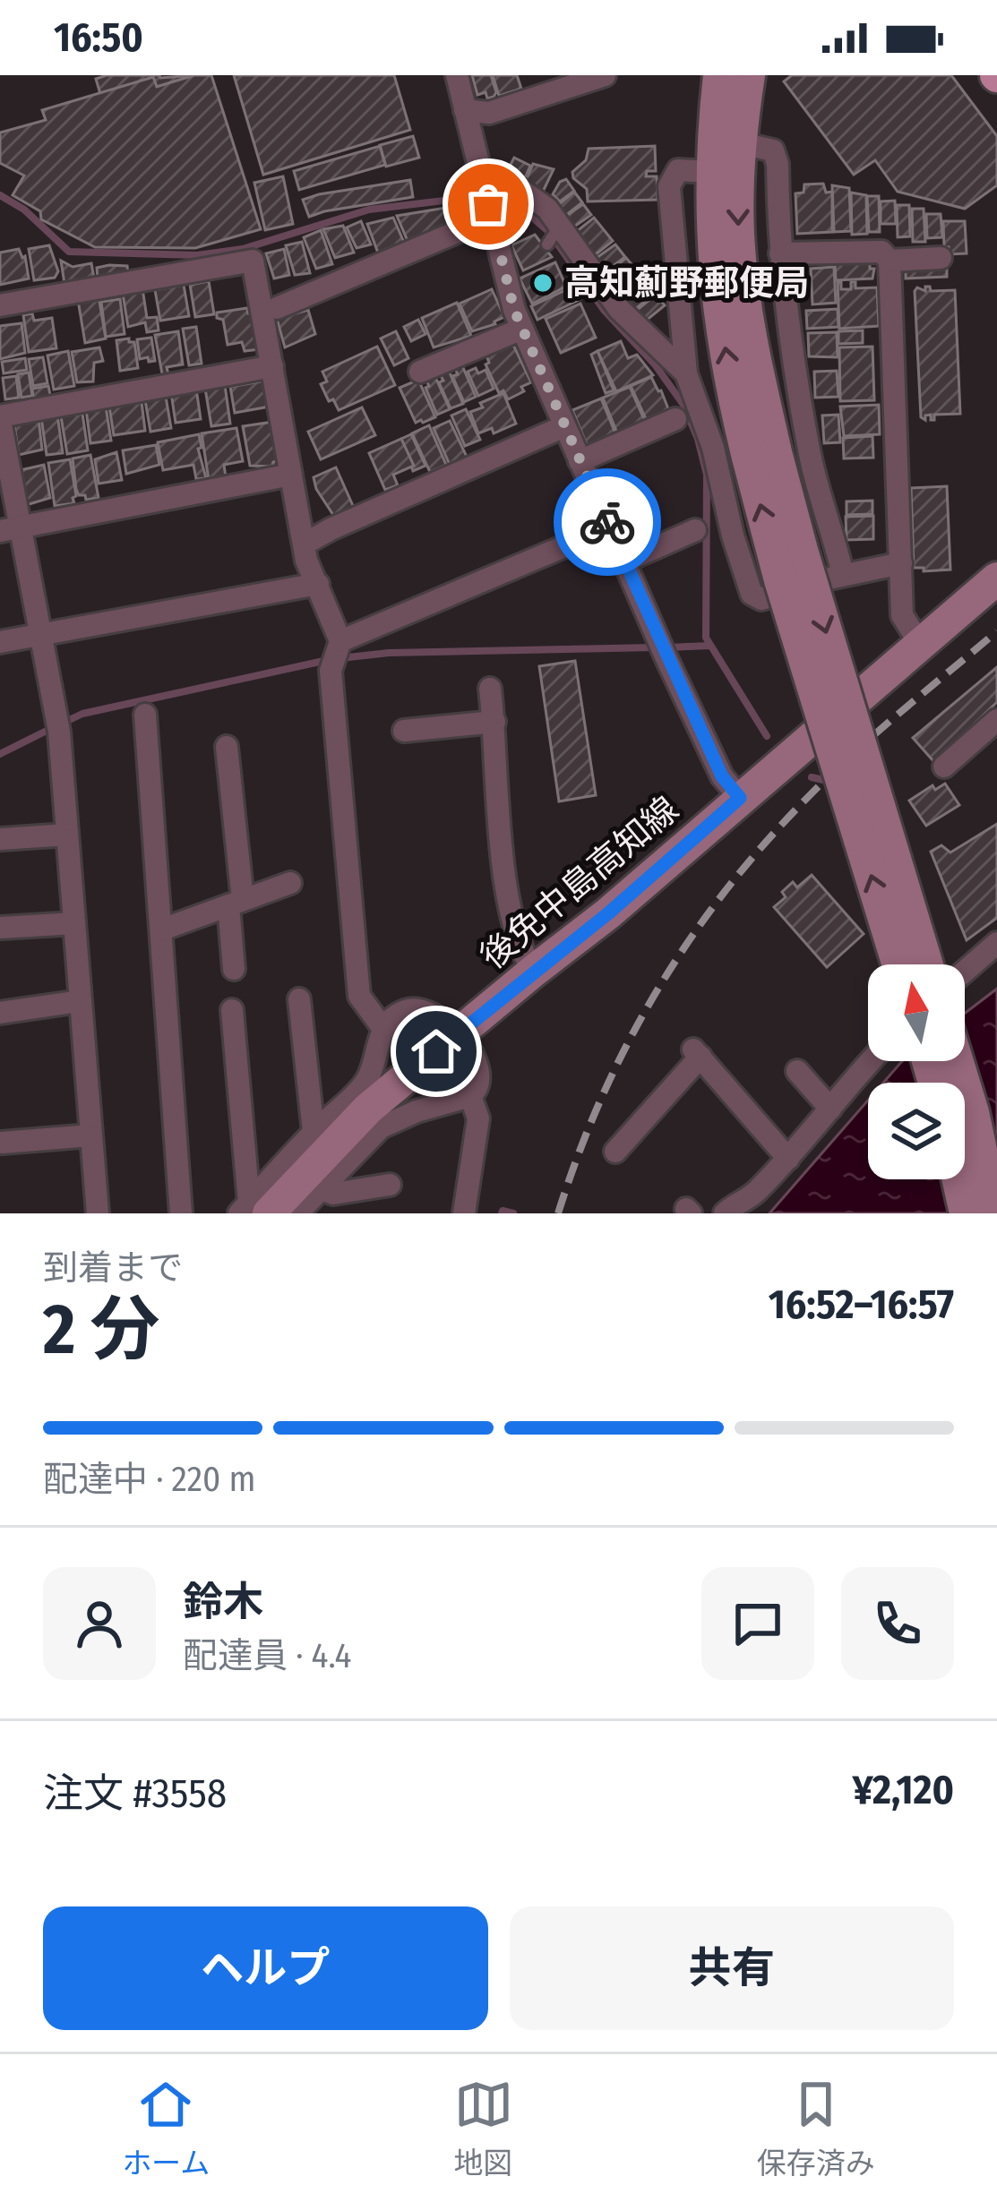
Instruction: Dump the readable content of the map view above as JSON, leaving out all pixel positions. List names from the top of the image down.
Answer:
{
  "streets": {
    "street": ["後免中島高知線"]
  },
  "places": ["高知薊野郵便局"],
  "north": "top",
  "page": {
    "status": "16:50",
    "heading": ["2 分", "到着まで", "16:52–16:57"],
    "panel": [
      "鈴木",
      "配達員 · 4.4",
      "注文 #3558",
      "¥2,120"
    ],
    "bar": "配達中 · 220 m",
    "buttons": ["ヘルプ", "共有"],
    "tabs": ["ホーム", "地図", "保存済み"]
  }
}
